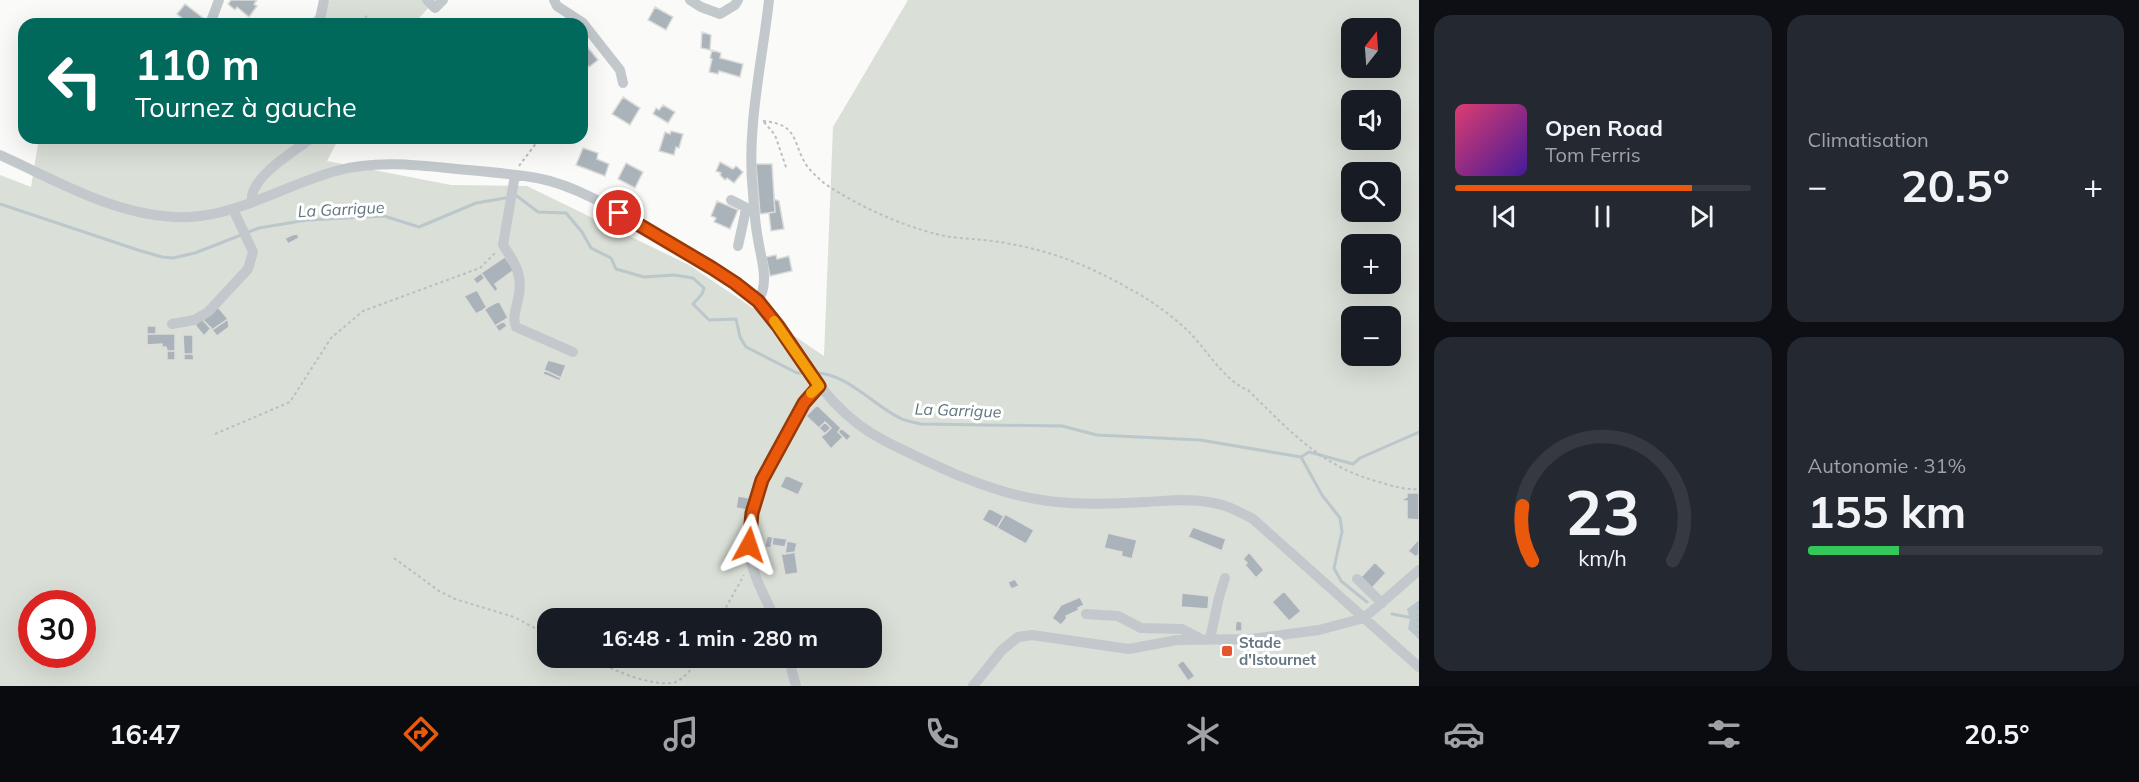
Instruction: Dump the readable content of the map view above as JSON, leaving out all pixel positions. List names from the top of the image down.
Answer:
{
  "water": ["La Garrigue"],
  "places": {
    "transit": ["Stade d'Istournet"]
  },
  "north": "top",
  "page": {
    "tile": [
      "Climatisation",
      ["Autonomie · 31%", "155 km"]
    ],
    "map_buttons": ["+", "−"],
    "turn": ["110 m", "Tournez à gauche"],
    "song": ["Open Road", "Tom Ferris"],
    "heat": ["−", "20.5°", "+"],
    "limit": "30",
    "trip": "16:48 · 1 min · 280 m",
    "tabs": ["16:47", "20.5°"],
    "gauge": ["23", "km/h"]
  }
}
